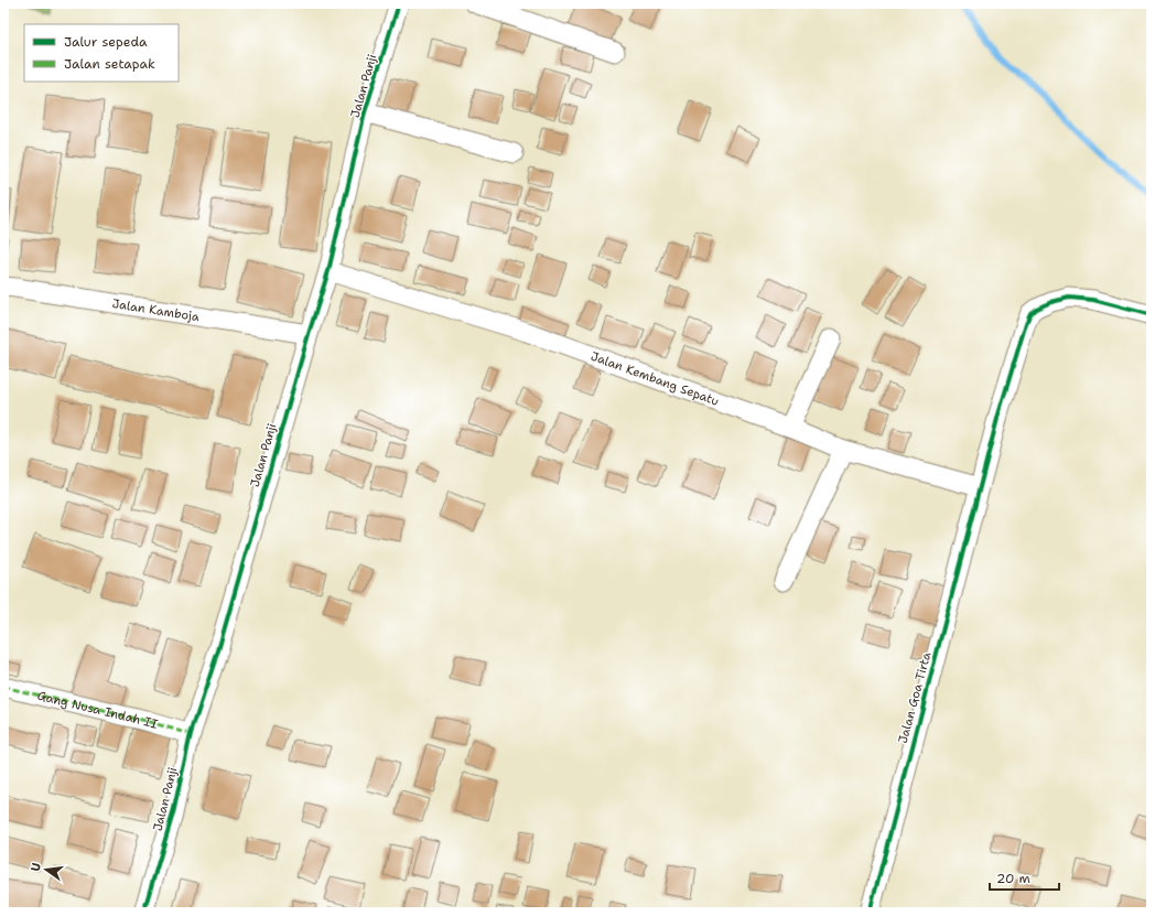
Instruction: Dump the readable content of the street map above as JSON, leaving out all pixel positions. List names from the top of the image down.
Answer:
{
  "streets": {
    "street": [
      "Jalan Panji",
      "Jalan Kamboja",
      "Jalan Kembang Sepatu",
      "Jalan Goa Tirta",
      "Gang Nusa Indah II"
    ]
  },
  "crossings": [
    ["Jalan Panji", "Jalan Kamboja"],
    ["Jalan Panji", "Jalan Kembang Sepatu"],
    ["Jalan Panji", "Gang Nusa Indah II"],
    ["Jalan Kembang Sepatu", "Jalan Goa Tirta"]
  ],
  "legend": ["Jalur sepeda", "Jalan setapak"],
  "scale_bar": "20 m",
  "north": "left"
}
